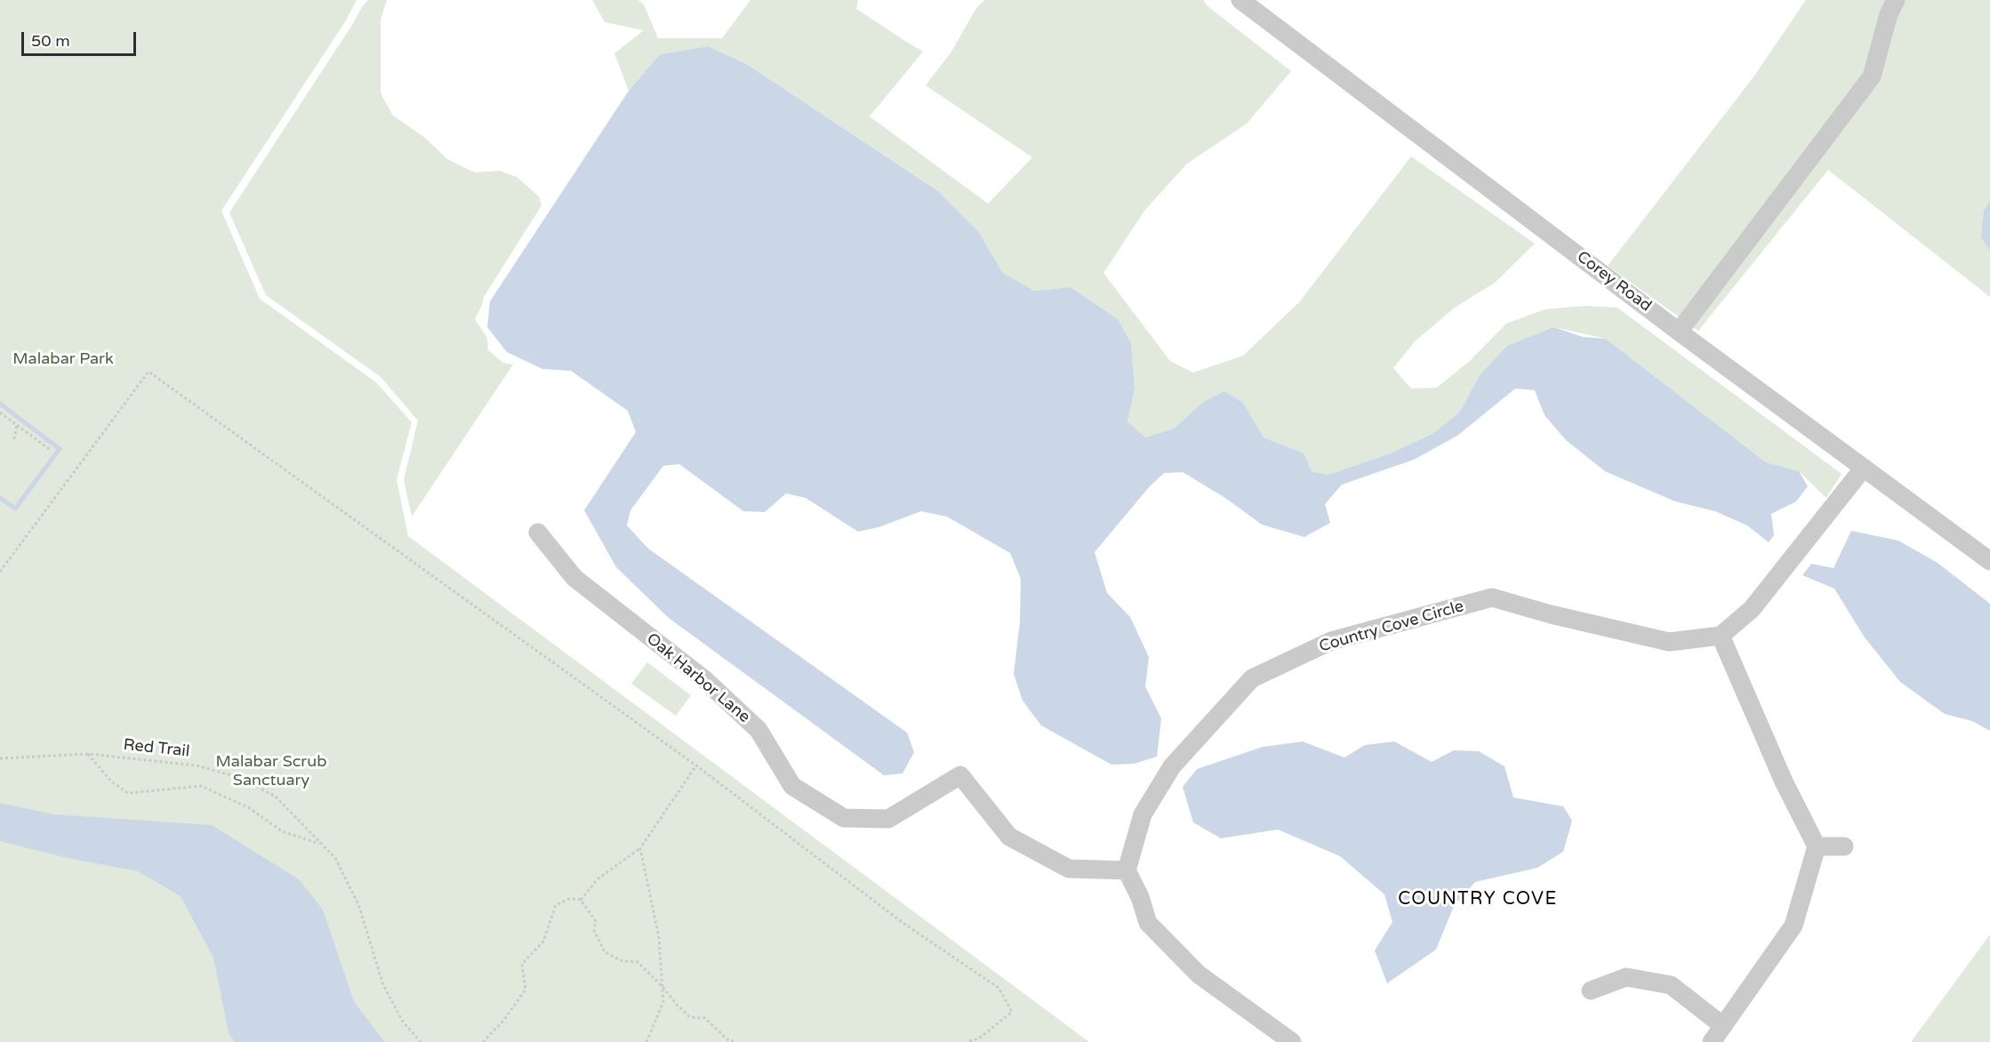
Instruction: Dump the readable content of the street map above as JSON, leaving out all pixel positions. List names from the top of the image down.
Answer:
{
  "streets": {
    "street": ["Corey Road", "Country Cove Circle", "Oak Harbor Lane"],
    "path": ["Red Trail"]
  },
  "crossings": [
    ["Country Cove Circle", "Oak Harbor Lane"]
  ],
  "districts": ["COUNTRY COVE"],
  "parks": ["Malabar Park", "Malabar Scrub Sanctuary"],
  "scale_bar": "50 m"
}
